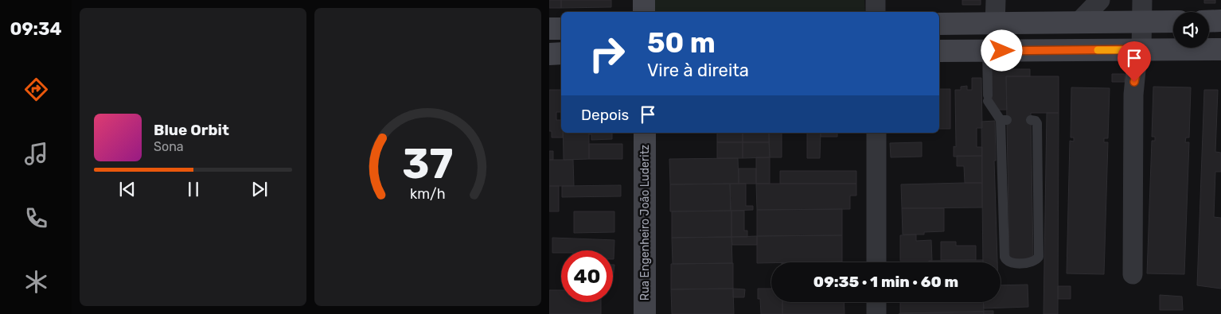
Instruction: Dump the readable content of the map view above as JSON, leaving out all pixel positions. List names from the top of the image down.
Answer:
{
  "streets": {
    "street": ["Rua Engenheiro João Luderitz"]
  },
  "page": {
    "tabs": "09:34",
    "turn": ["50 m", "Vire à direita"],
    "then": "Depois",
    "song": ["Blue Orbit", "Sona"],
    "limit": "40",
    "trip": "09:35 · 1 min · 60 m",
    "gauge": ["37", "km/h"]
  }
}
